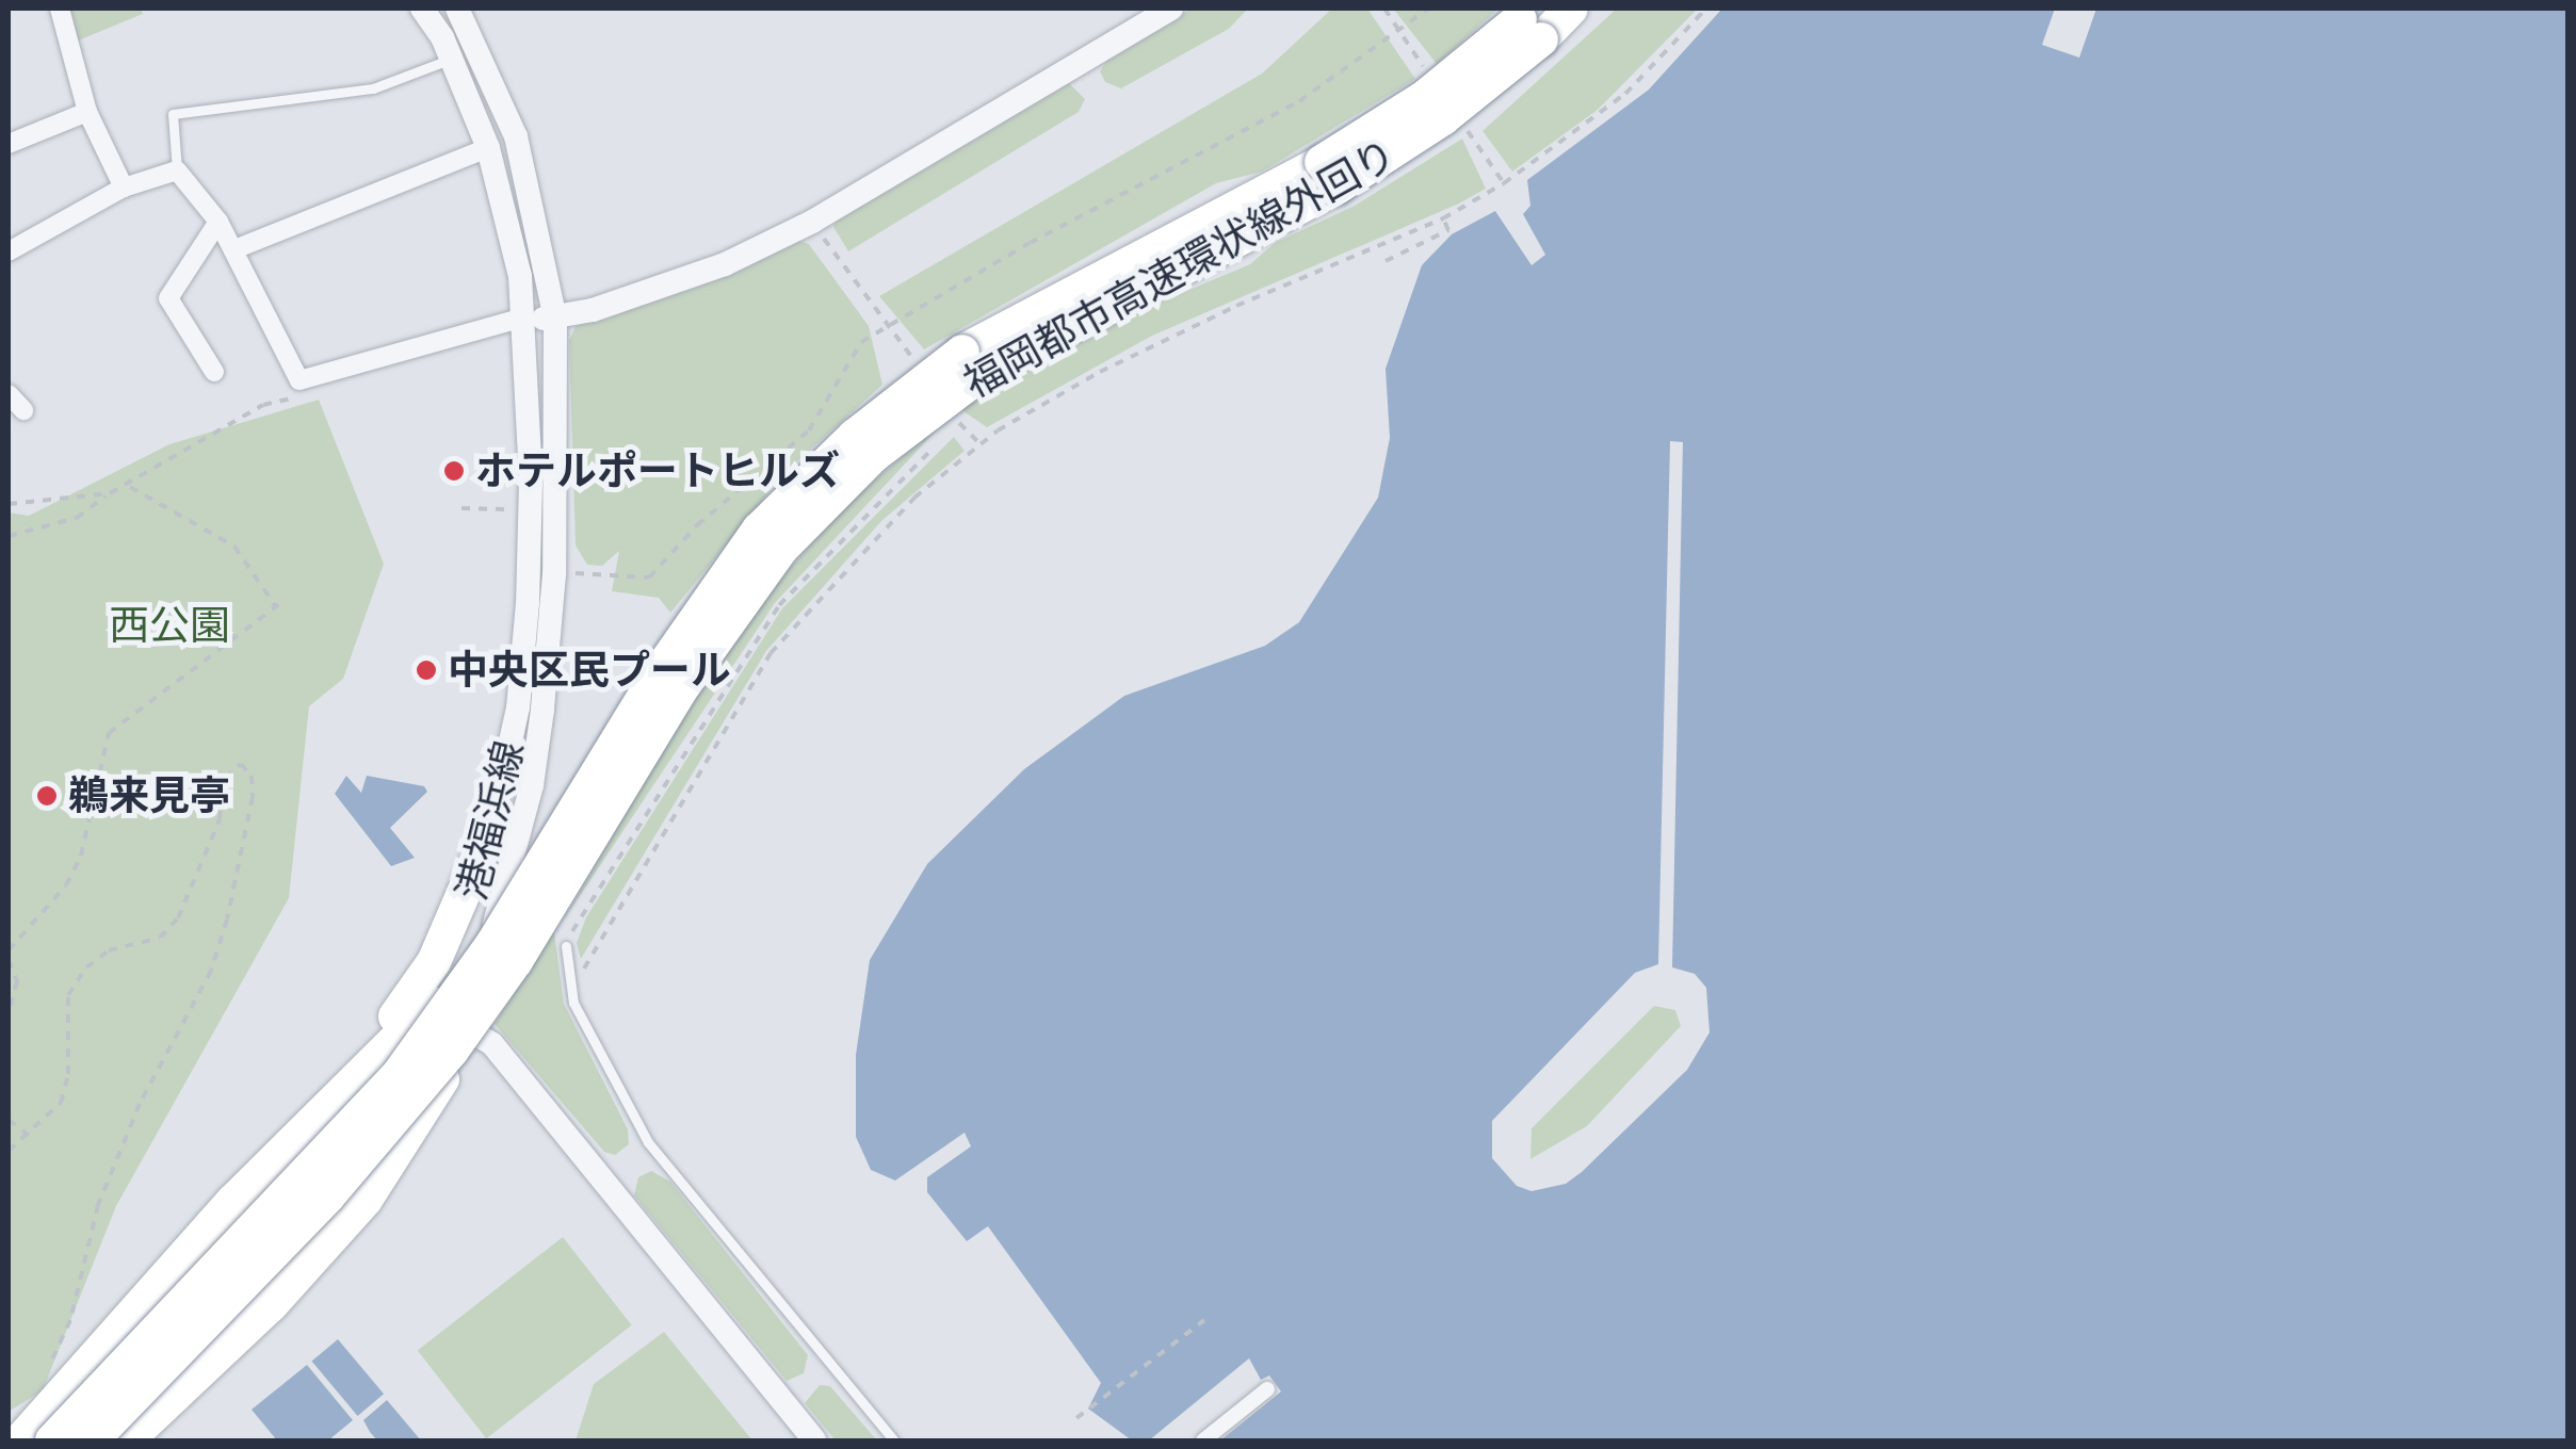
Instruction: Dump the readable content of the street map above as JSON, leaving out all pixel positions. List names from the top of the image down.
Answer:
{
  "streets": {
    "highway": ["福岡都市高速環状線外回り"],
    "street": ["港福浜線"]
  },
  "crossings": [
    ["福岡都市高速環状線外回り", "港福浜線"]
  ],
  "parks": ["西公園"],
  "places": ["ホテルポートヒルズ", "中央区民プール", "鵜来見亭"]
}
